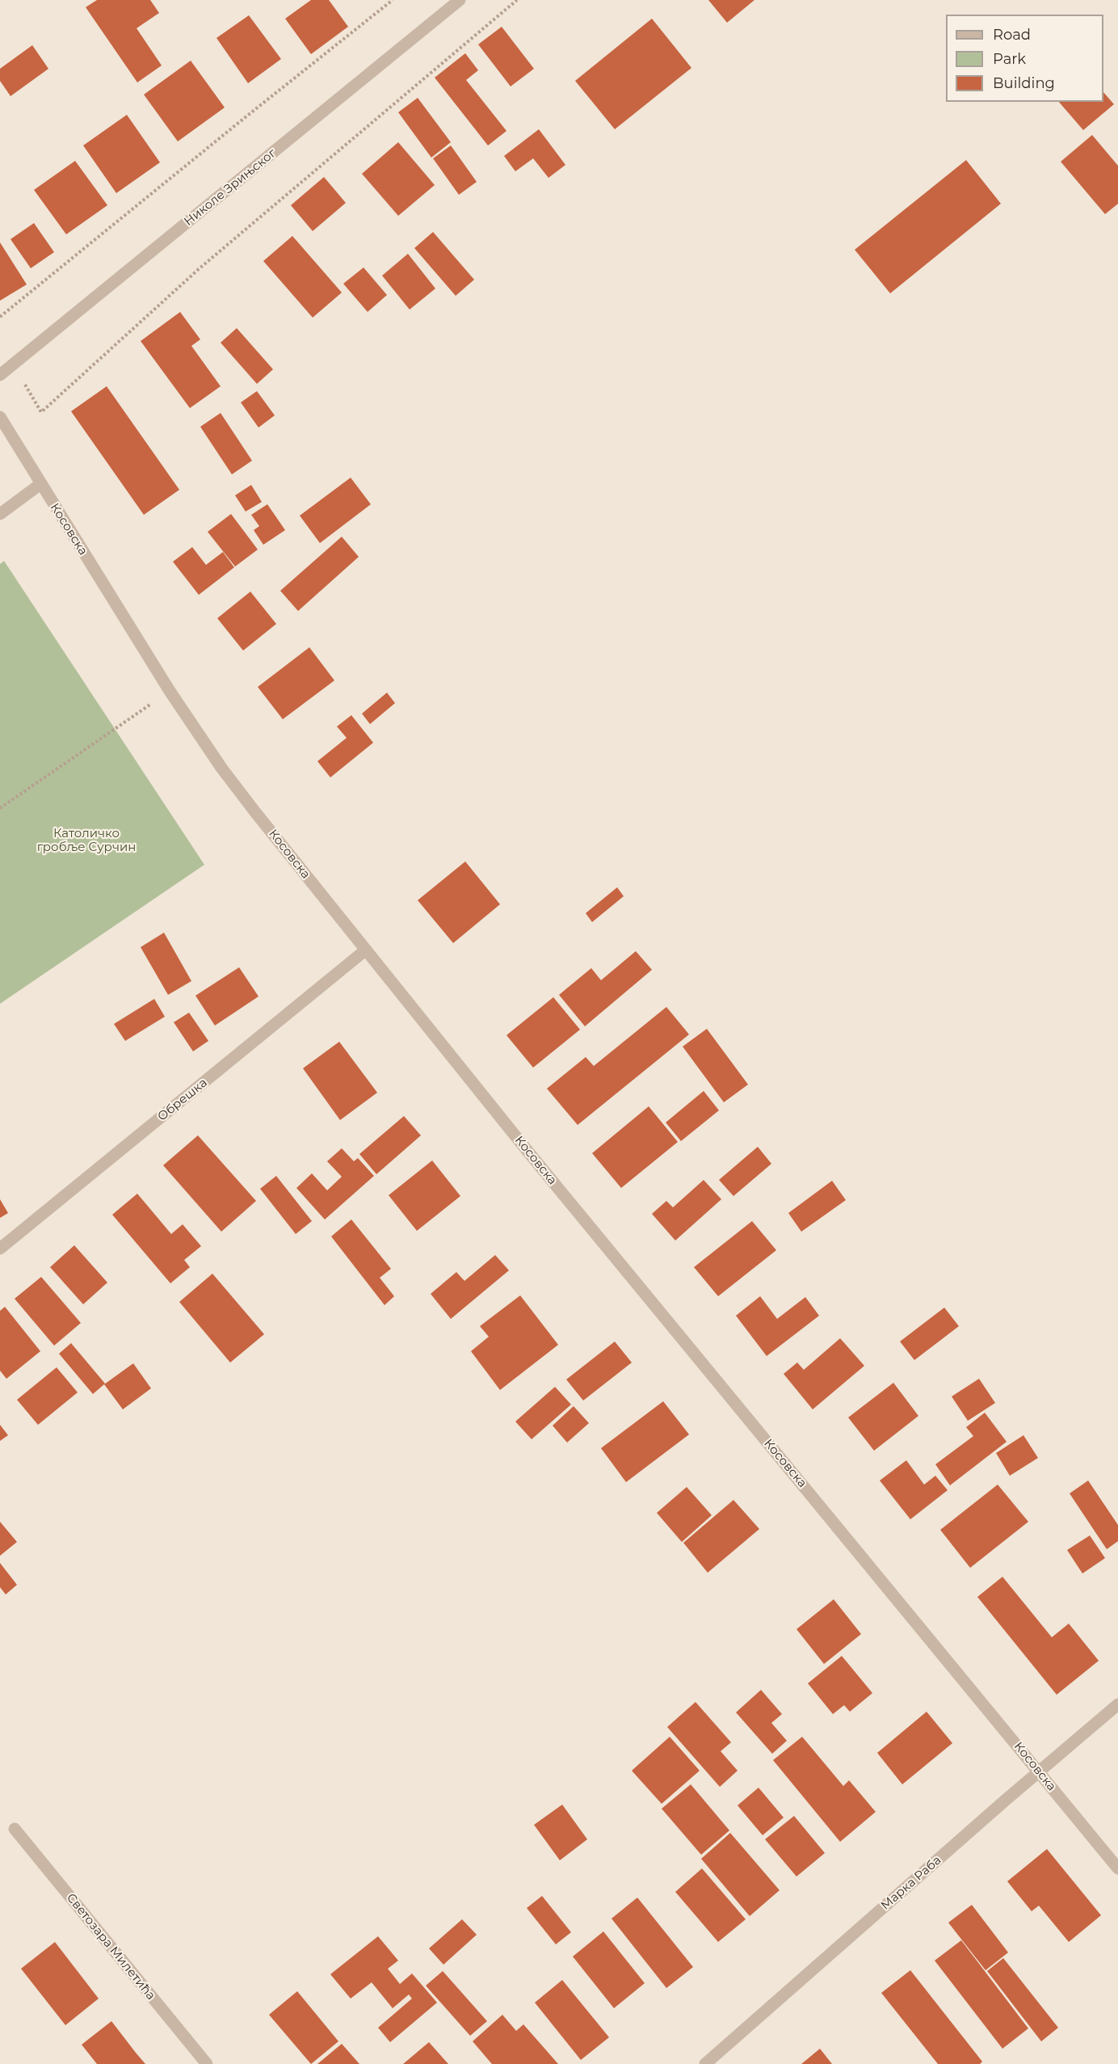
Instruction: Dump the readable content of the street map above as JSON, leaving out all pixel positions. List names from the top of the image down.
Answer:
{
  "streets": {
    "street": [
      "Николе Зрињског",
      "Косовска",
      "Обрешка",
      "Марка Раба",
      "Светозара Милетића"
    ]
  },
  "crossings": [
    ["Косовска", "Обрешка"],
    ["Косовска", "Марка Раба"]
  ],
  "parks": ["Католичко гробље Сурчин"],
  "legend": ["Road", "Park", "Building"]
}
